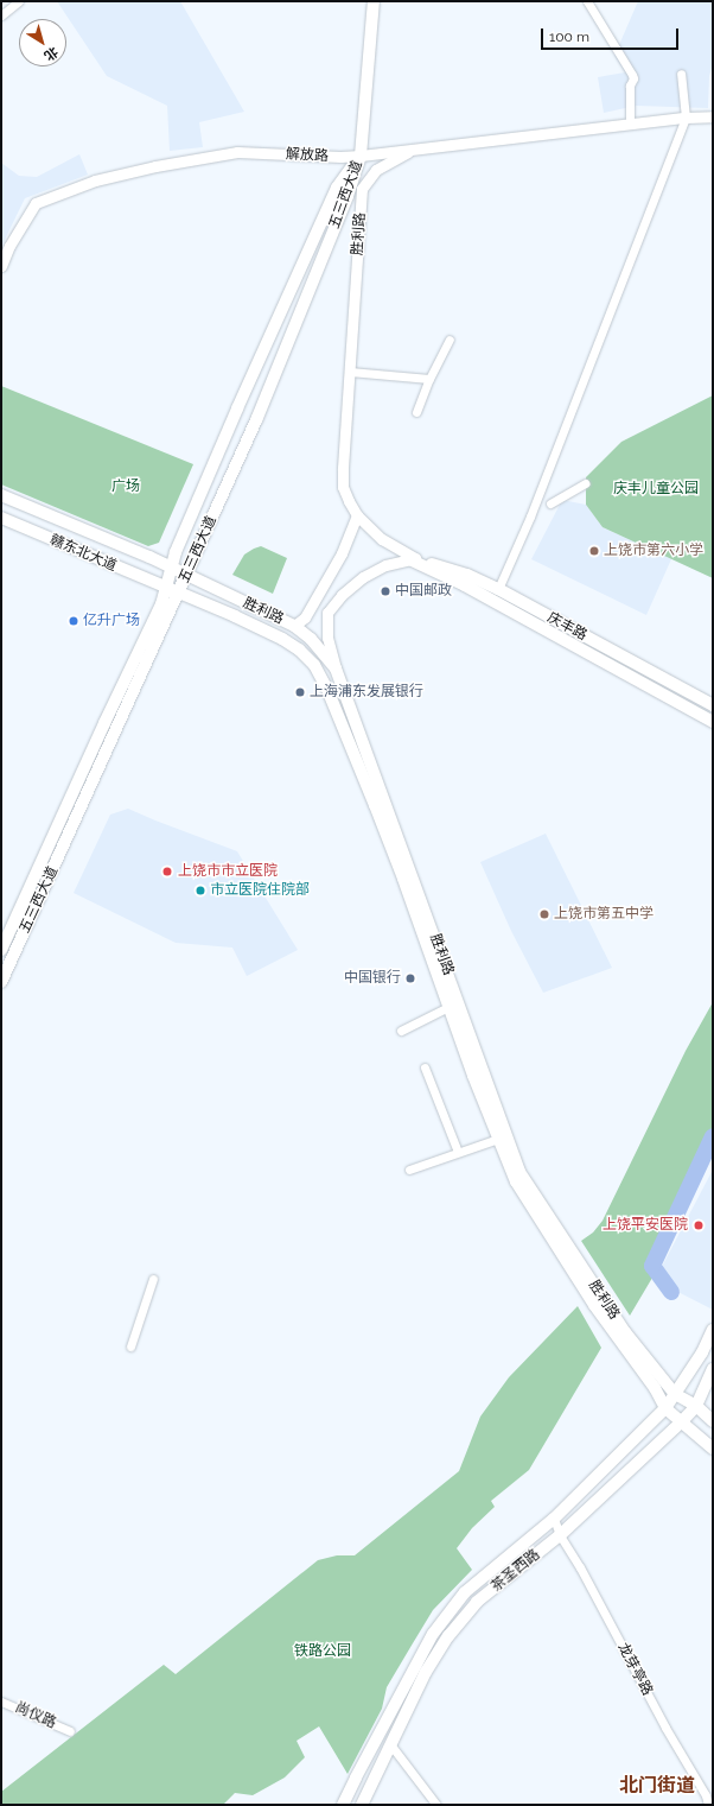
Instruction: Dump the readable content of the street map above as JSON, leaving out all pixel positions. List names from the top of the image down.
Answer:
{
  "streets": {
    "main road": [
      "五三西大道",
      "胜利路",
      "赣东北大道",
      "庆丰路",
      "茶圣西路"
    ],
    "street": ["解放路", "龙芽亭路", "尚仪路"]
  },
  "crossings": [
    ["解放路", "五三西大道"],
    ["解放路", "胜利路"],
    ["五三西大道", "胜利路"],
    ["五三西大道", "赣东北大道"],
    ["胜利路", "赣东北大道"],
    ["胜利路", "庆丰路"],
    ["胜利路", "茶圣西路"],
    ["茶圣西路", "龙芽亭路"]
  ],
  "districts": ["北门街道"],
  "parks": ["广场", "庆丰儿童公园", "铁路公园"],
  "places": [
    "上饶市第六小学",
    "中国邮政",
    "亿升广场",
    "上海浦东发展银行",
    "上饶市市立医院",
    "市立医院住院部",
    "上饶市第五中学",
    "中国银行",
    "上饶平安医院"
  ],
  "scale_bar": "100 m",
  "north": "bottom right"
}
